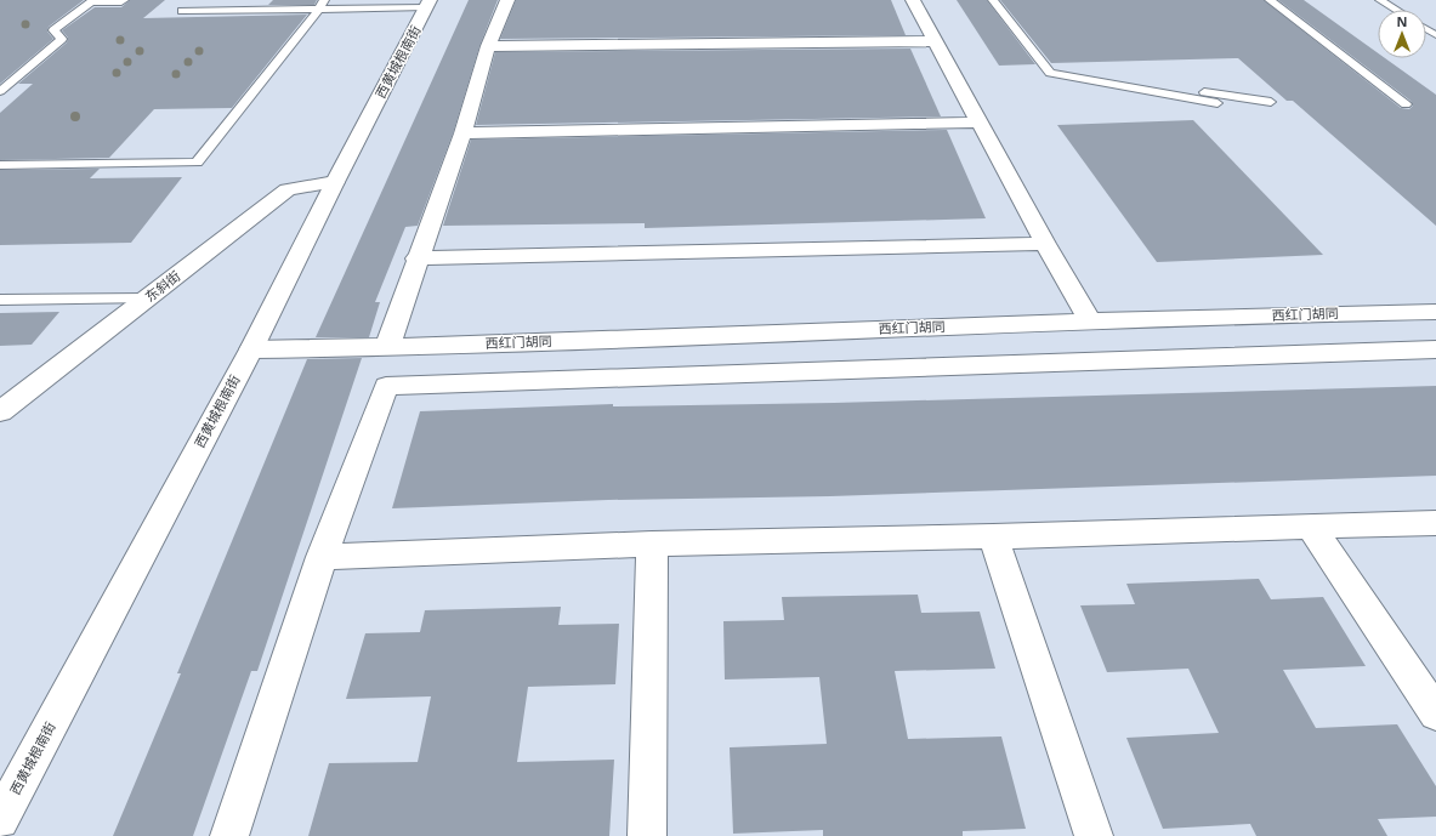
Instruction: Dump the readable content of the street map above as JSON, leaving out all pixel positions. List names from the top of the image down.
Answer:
{
  "streets": {
    "street": ["西黄城根南街", "东斜街", "西红门胡同"]
  },
  "crossings": [
    ["西黄城根南街", "东斜街"],
    ["西黄城根南街", "西红门胡同"]
  ],
  "north": "top"
}
